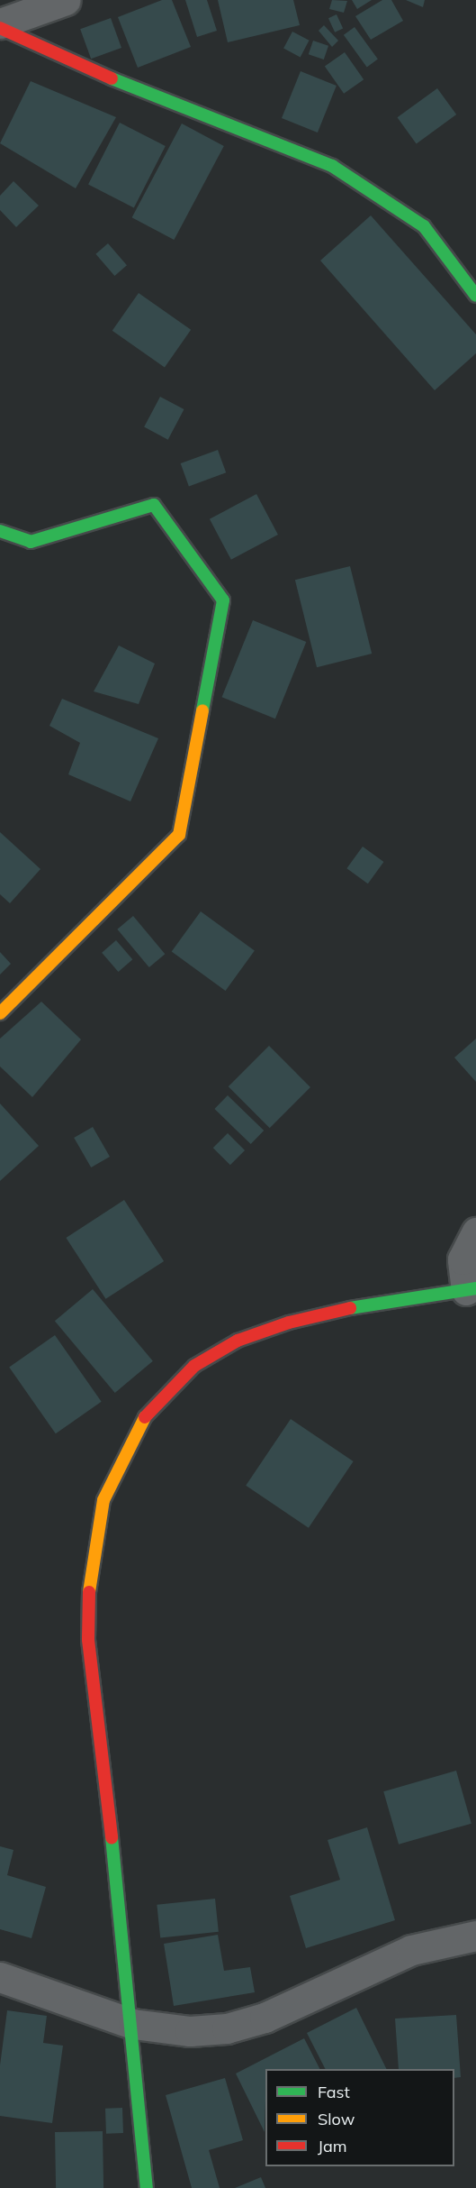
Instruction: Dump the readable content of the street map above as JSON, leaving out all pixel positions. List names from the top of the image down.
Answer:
{
  "legend": ["Fast", "Slow", "Jam"]
}
